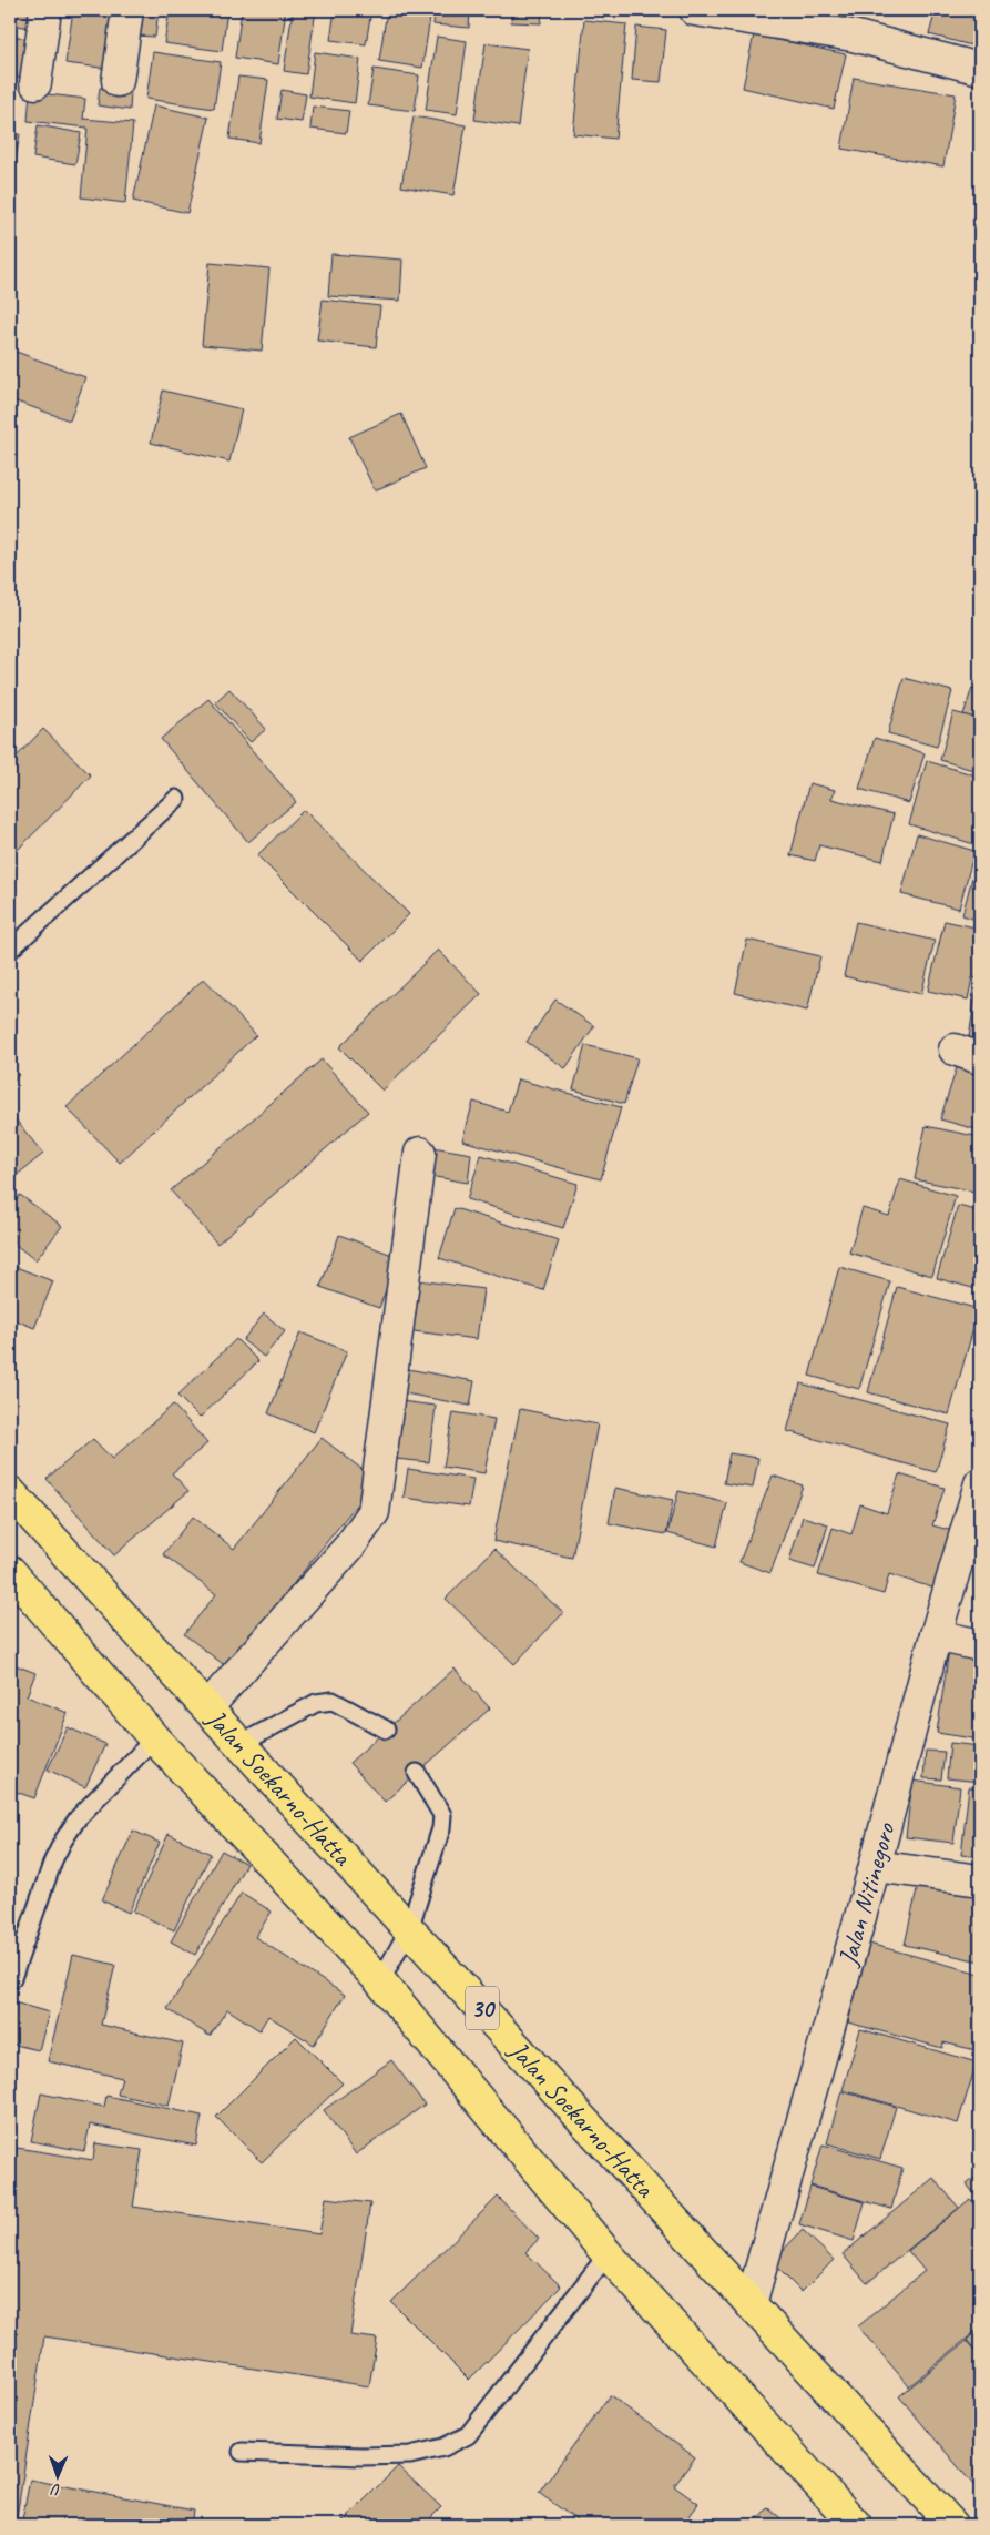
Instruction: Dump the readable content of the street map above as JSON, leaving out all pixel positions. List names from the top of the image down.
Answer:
{
  "streets": {
    "highway": ["Jalan Soekarno-Hatta", "30"],
    "street": ["Jalan Nitinegoro"]
  },
  "crossings": [
    ["Jalan Soekarno-Hatta", "Jalan Nitinegoro"]
  ],
  "north": "bottom"
}
